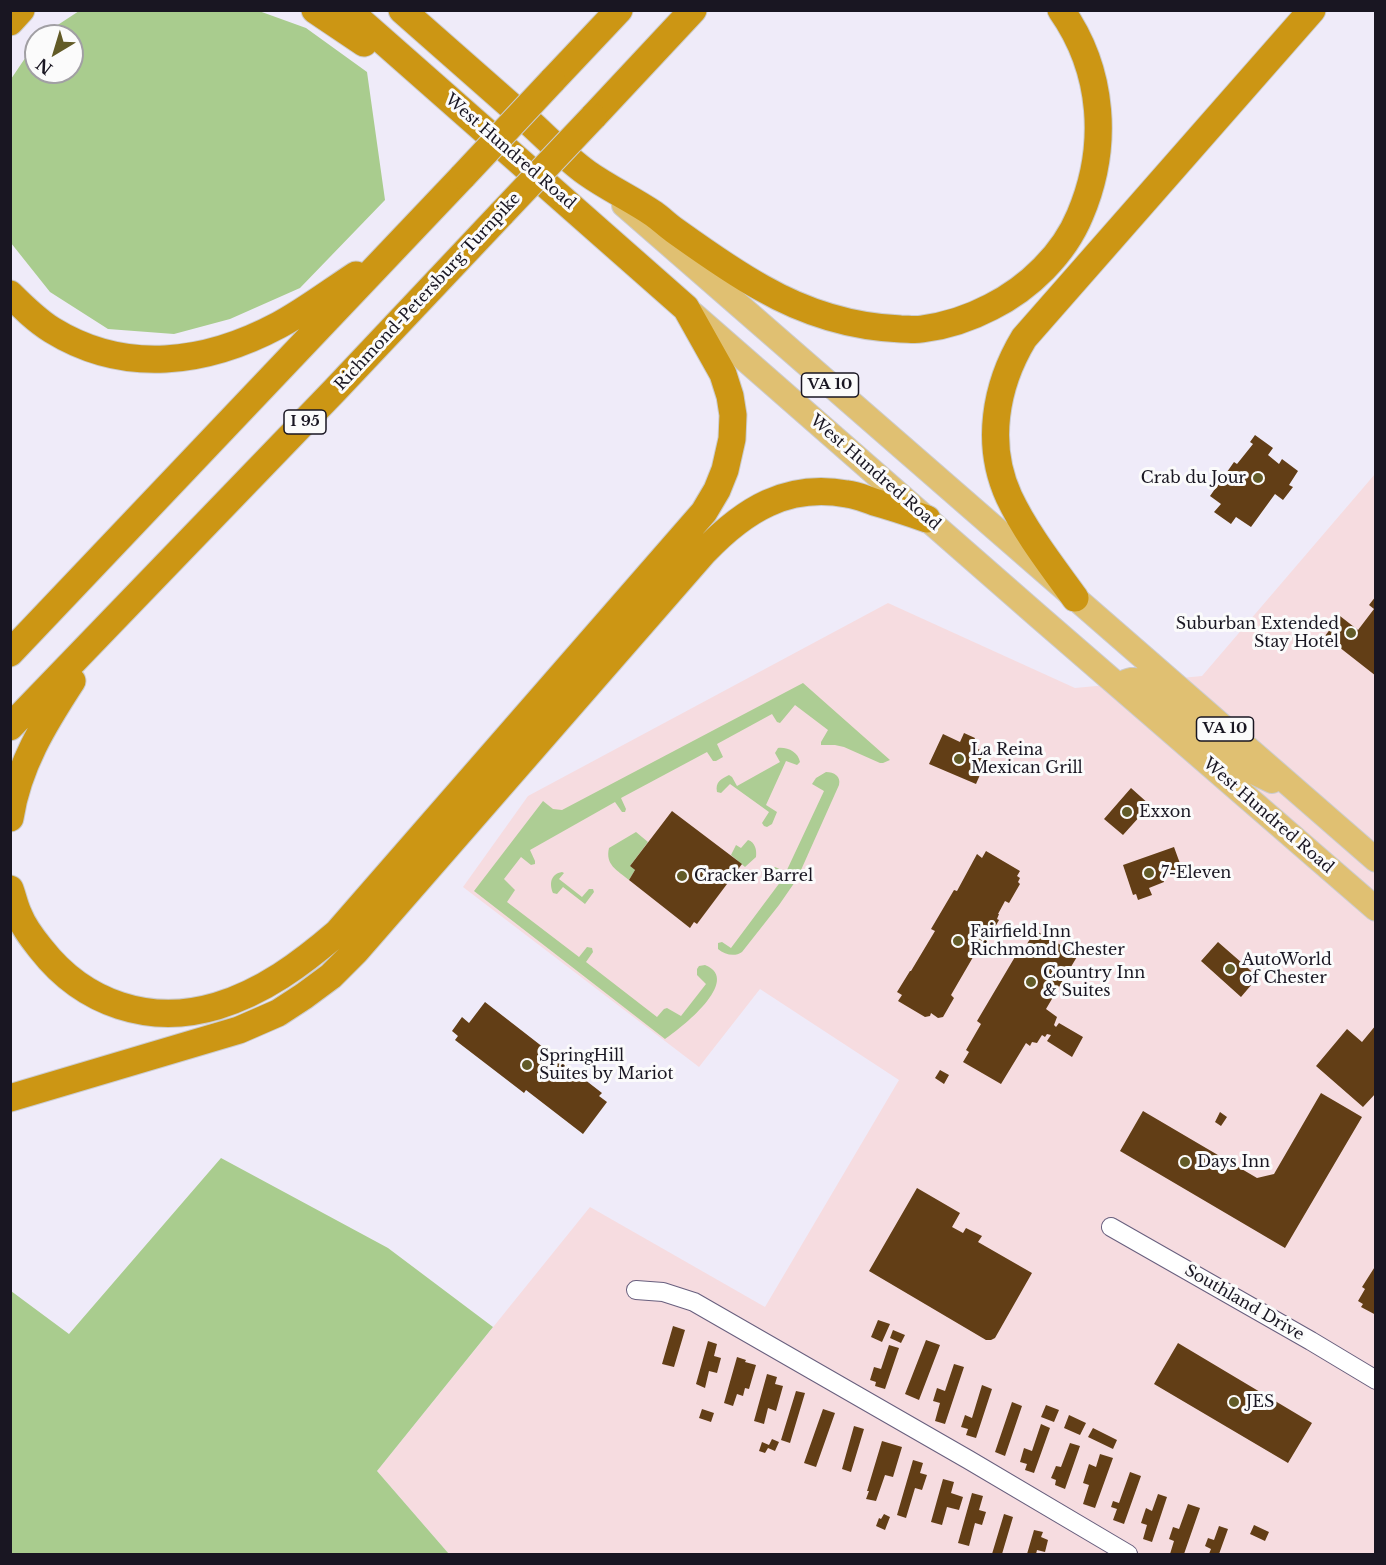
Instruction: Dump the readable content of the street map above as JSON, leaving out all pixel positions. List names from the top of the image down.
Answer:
{
  "streets": {
    "highway": [
      "West Hundred Road",
      "Richmond-Petersburg Turnpike",
      "VA 10",
      "I 95"
    ],
    "street": ["Southland Drive"]
  },
  "places": [
    "Crab du Jour",
    "Suburban Extended Stay Hotel",
    "La Reina Mexican Grill",
    "Exxon",
    "7-Eleven",
    "Cracker Barrel",
    "Fairfield Inn Richmond Chester",
    "AutoWorld of Chester",
    "Country Inn & Suites",
    "SpringHill Suites by Mariot",
    "Days Inn",
    "JES"
  ],
  "north": "bottom left"
}
